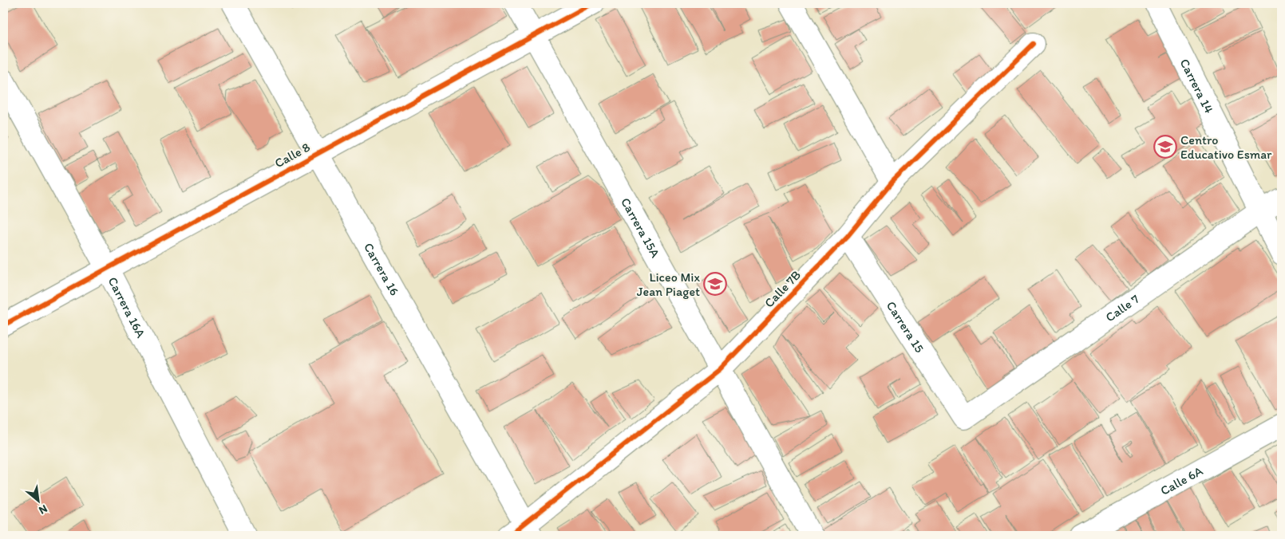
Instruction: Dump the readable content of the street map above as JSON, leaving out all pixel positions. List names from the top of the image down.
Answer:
{
  "streets": {
    "street": [
      "Carrera 14",
      "Calle 8",
      "Carrera 15A",
      "Carrera 16",
      "Calle 7B",
      "Carrera 16A",
      "Calle 7",
      "Carrera 15",
      "Calle 6A"
    ]
  },
  "crossings": [
    ["Carrera 14", "Calle 7"],
    ["Calle 8", "Carrera 15A"],
    ["Calle 8", "Carrera 16"],
    ["Calle 8", "Carrera 16A"],
    ["Carrera 15A", "Calle 7B"],
    ["Carrera 16", "Calle 7B"],
    ["Calle 7B", "Carrera 15"],
    ["Calle 7", "Carrera 15"]
  ],
  "places": {
    "school or university": ["Centro Educativo Esmar", "Liceo Mix Jean Piaget"]
  },
  "north": "bottom right"
}
